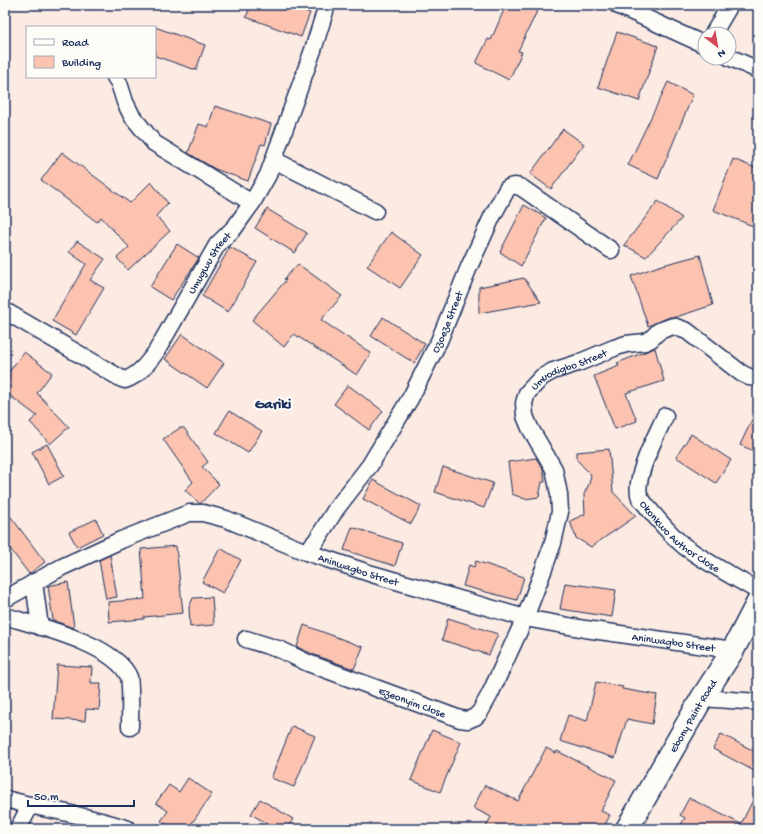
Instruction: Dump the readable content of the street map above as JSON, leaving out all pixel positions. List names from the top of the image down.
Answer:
{
  "streets": {
    "street": [
      "Umugwu Street",
      "Ozoeze Street",
      "Umuodigbo Street",
      "Okonkwo Author Close",
      "Aninwagbo Street",
      "Ezeonyim Close",
      "Ebony Paint Road"
    ]
  },
  "crossings": [
    ["Ozoeze Street", "Aninwagbo Street"],
    ["Umuodigbo Street", "Aninwagbo Street"],
    ["Umuodigbo Street", "Ezeonyim Close"],
    ["Aninwagbo Street", "Ezeonyim Close"],
    ["Aninwagbo Street", "Ebony Paint Road"]
  ],
  "districts": ["Gariki"],
  "legend": ["Road", "Building"],
  "scale_bar": "50 m",
  "north": "bottom right"
}
